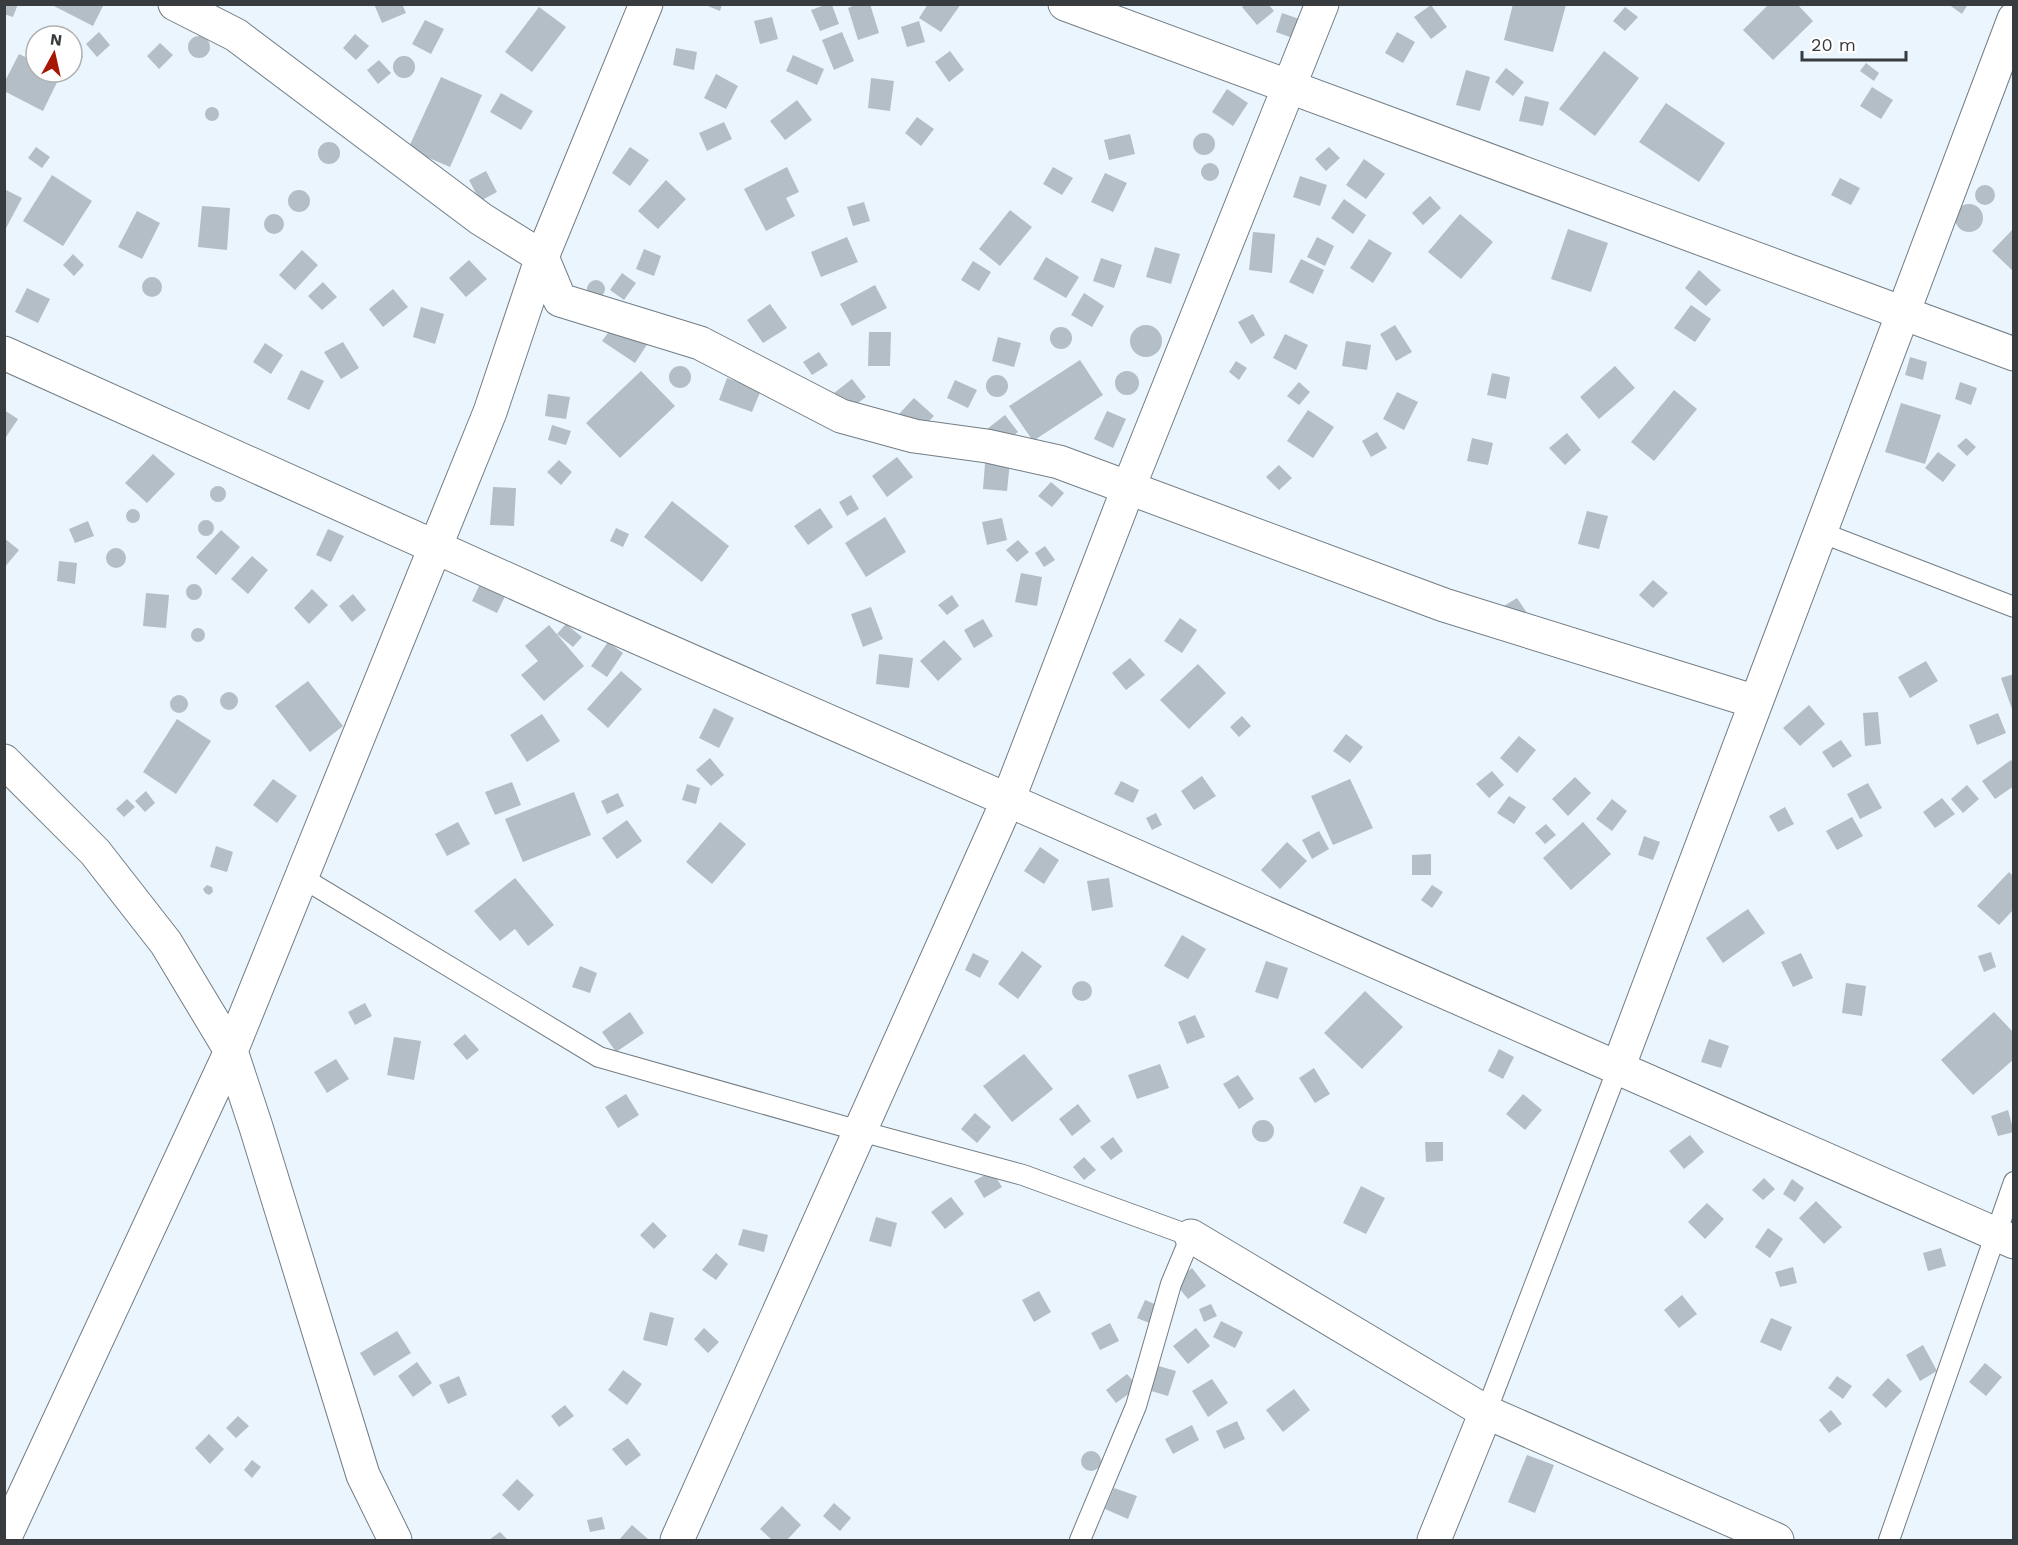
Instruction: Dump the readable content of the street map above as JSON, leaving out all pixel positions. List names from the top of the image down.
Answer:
{
  "scale_bar": "20 m",
  "north": "top"
}
